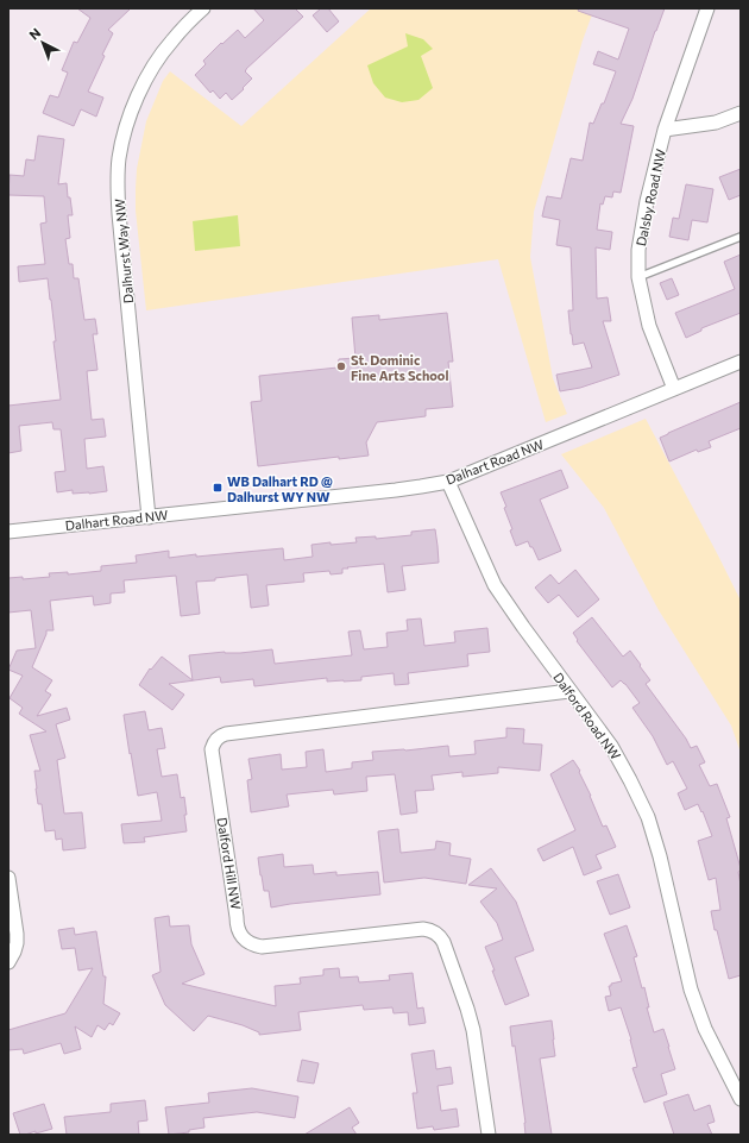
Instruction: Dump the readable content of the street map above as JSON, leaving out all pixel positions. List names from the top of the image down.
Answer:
{
  "streets": {
    "street": [
      "Dalsby Road NW",
      "Dalhurst Way NW",
      "Dalhart Road NW",
      "Dalford Road NW",
      "Dalford Hill NW"
    ]
  },
  "crossings": [
    ["Dalsby Road NW", "Dalhart Road NW"],
    ["Dalhurst Way NW", "Dalhart Road NW"],
    ["Dalhart Road NW", "Dalford Road NW"],
    ["Dalford Road NW", "Dalford Hill NW"]
  ],
  "places": {
    "other": ["St. Dominic Fine Arts School"],
    "transit": ["WB Dalhart RD @ Dalhurst WY NW"]
  },
  "north": "top left"
}
